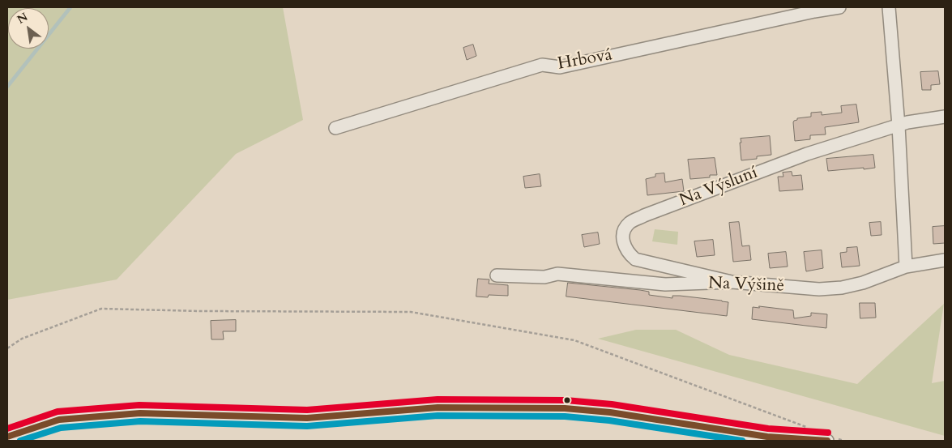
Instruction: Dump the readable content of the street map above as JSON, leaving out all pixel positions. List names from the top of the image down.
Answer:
{
  "streets": {
    "street": ["Hrbová", "Na Výsluní", "Na Výšině"]
  },
  "crossings": [
    ["Na Výsluní", "Na Výšině"]
  ],
  "north": "top left"
}
